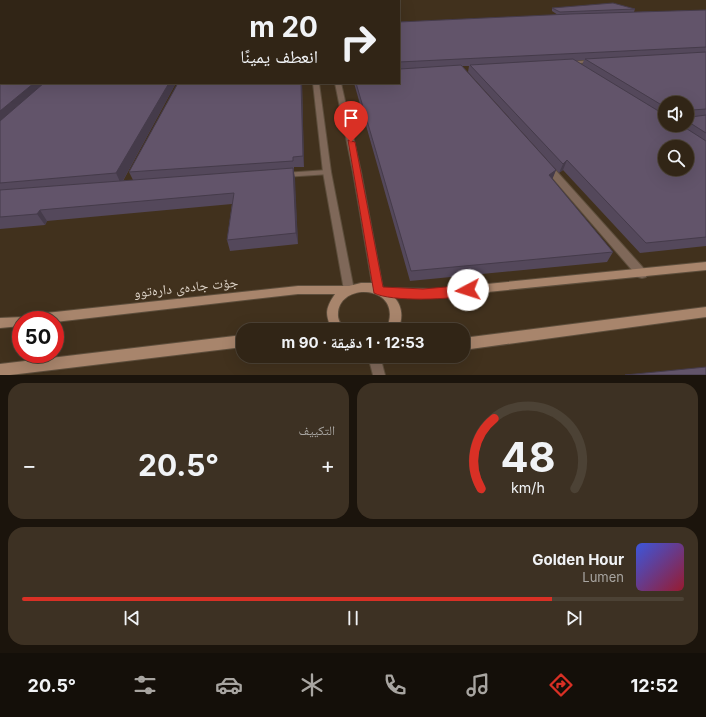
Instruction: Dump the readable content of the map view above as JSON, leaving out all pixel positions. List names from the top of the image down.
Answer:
{
  "streets": {
    "main road": ["جۆت جادەی دارەتوو"]
  },
  "page": {
    "turn": ["20 m", "انعطف يمينًا"],
    "limit": "50",
    "trip": "12:53 · 1 دقيقة · 90 m",
    "tile": "التكييف",
    "heat": ["−", "20.5°", "+"],
    "song": ["Golden Hour", "Lumen"],
    "tabs": ["12:52", "20.5°"],
    "gauge": ["48", "km/h"]
  }
}
